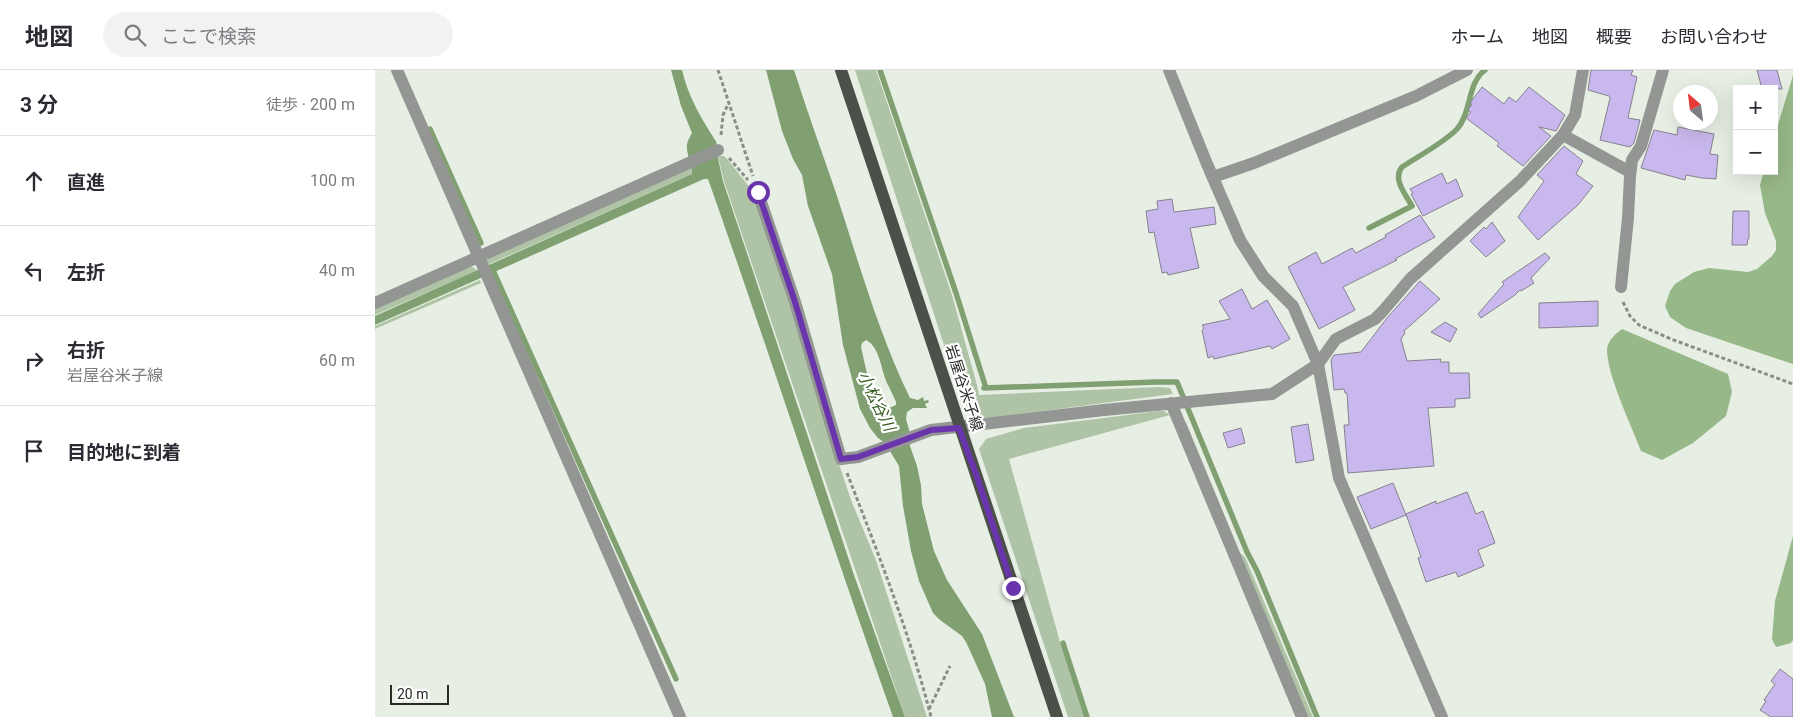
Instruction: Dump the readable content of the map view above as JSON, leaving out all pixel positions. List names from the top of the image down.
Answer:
{
  "streets": {
    "main road": ["岩屋谷米子線"]
  },
  "water": ["小松谷川"],
  "scale_bar": "20 m",
  "north": "top left",
  "page": {
    "header": "地図",
    "search": "ここで検索",
    "nav": [
      "ホーム",
      "地図",
      "概要",
      "お問い合わせ"
    ],
    "heading": ["3 分", "徒歩 · 200 m"],
    "map_buttons": ["+", "−"],
    "list": [
      ["直進", "100 m"],
      ["左折", "40 m"],
      ["右折", "岩屋谷米子線", "60 m"],
      "目的地に到着"
    ],
    "scale": "20 m"
  }
}
